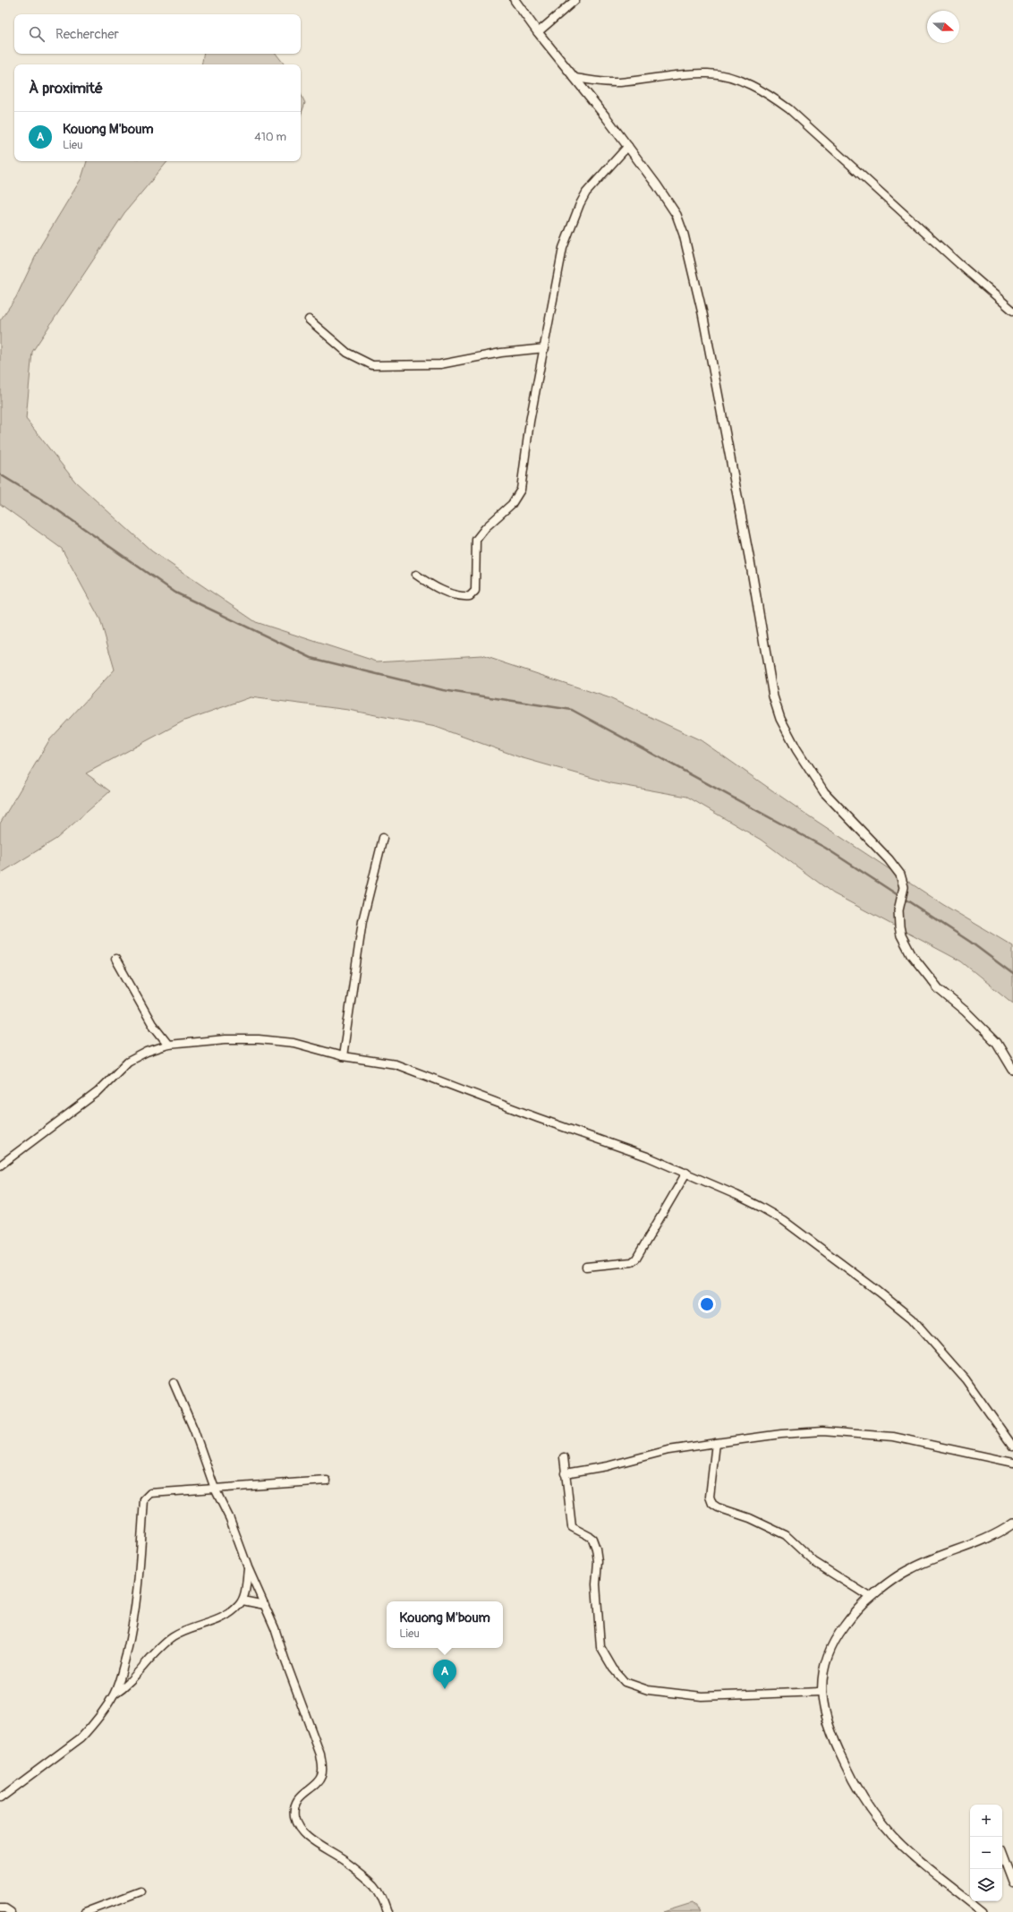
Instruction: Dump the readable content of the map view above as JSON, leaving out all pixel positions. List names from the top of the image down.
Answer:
{
  "north": "right",
  "page": {
    "search": "Rechercher",
    "heading": "À proximité",
    "list": [
      {
        "mark": "A",
        "name": "Kouong M'boum",
        "note": "Lieu",
        "value": "410 m"
      }
    ],
    "popup": ["Kouong M'boum", "Lieu"],
    "pins": "A",
    "map_buttons": ["+", "−"]
  }
}
